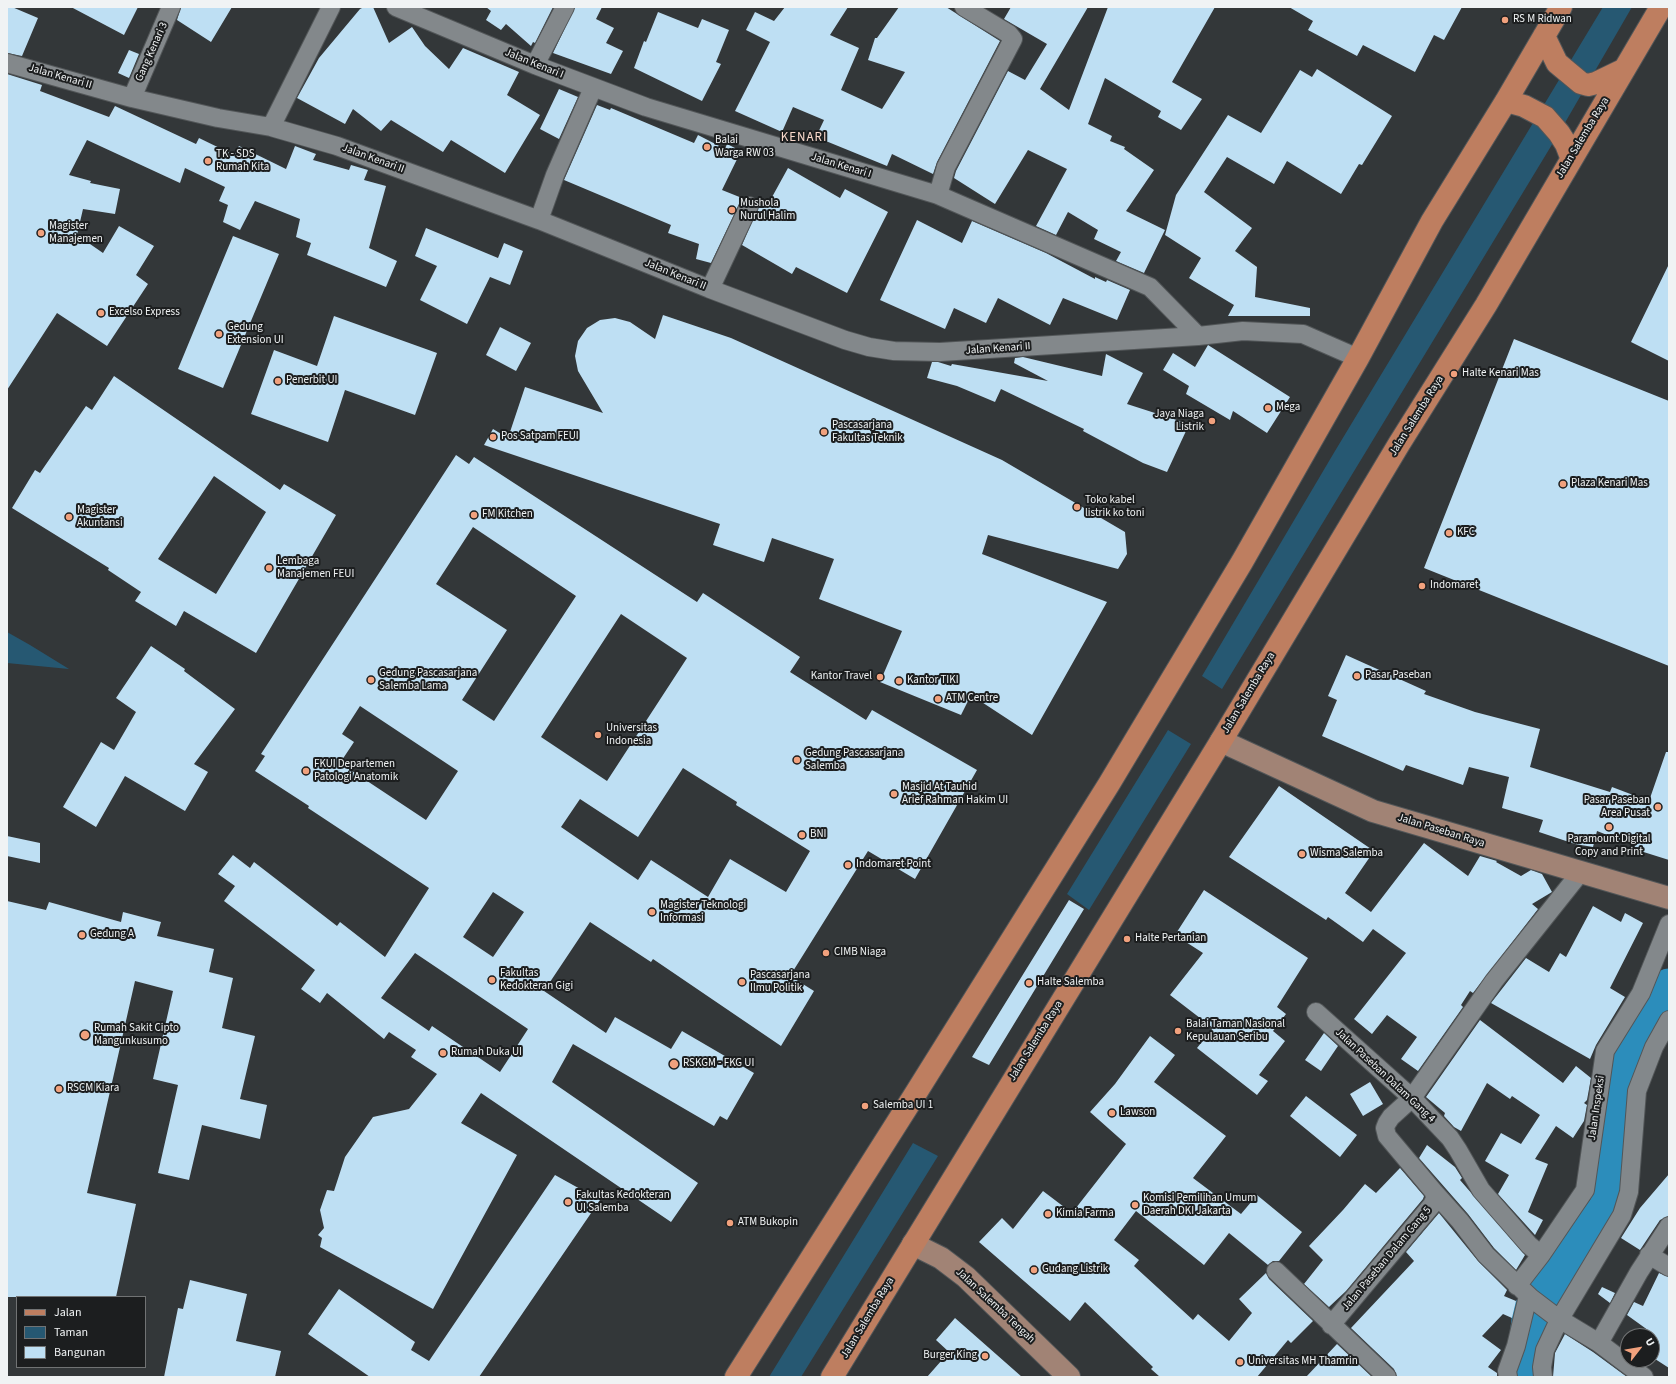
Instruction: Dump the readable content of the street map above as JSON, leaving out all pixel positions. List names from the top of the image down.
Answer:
{
  "streets": {
    "main road": ["Jalan Salemba Raya", "Jalan Paseban Raya", "Jalan Salemba Tengah"],
    "street": [
      "Gang Kenari 3",
      "Jalan Kenari I",
      "Jalan Kenari II",
      "Jalan Paseban Dalam Gang 4",
      "Jalan Inspeksi",
      "Jalan Paseban Dalam Gang 5"
    ]
  },
  "crossings": [
    ["Gang Kenari 3", "Jalan Kenari II"],
    ["Jalan Kenari I", "Jalan Kenari II"],
    ["Jalan Salemba Raya", "Jalan Paseban Raya"],
    ["Jalan Salemba Raya", "Jalan Salemba Tengah"],
    ["Jalan Paseban Dalam Gang 4", "Jalan Inspeksi"],
    ["Jalan Paseban Dalam Gang 4", "Jalan Paseban Dalam Gang 5"]
  ],
  "districts": ["KENARI"],
  "places": [
    "RS M Ridwan",
    "Balai Warga RW 03",
    "TK - SDS Rumah Kita",
    "Mushola Nurul Halim",
    "Magister Manajemen",
    "Excelso Express",
    "Gedung Extension UI",
    "Halte Kenari Mas",
    "Penerbit UI",
    "Mega",
    "Jaya Niaga Listrik",
    "Pascasarjana Fakultas Teknik",
    "Pos Satpam FEUI",
    "Plaza Kenari Mas",
    "Toko kabel listrik ko toni",
    "FM Kitchen",
    "Magister Akuntansi",
    "KFC",
    "Lembaga Manajemen FEUI",
    "Indomaret",
    "Pasar Paseban",
    "Kantor Travel",
    "Gedung Pascasarjana Salemba Lama",
    "Kantor TIKI",
    "ATM Centre",
    "Universitas Indonesia",
    "Gedung Pascasarjana Salemba",
    "FKUI Departemen Patologi Anatomik",
    "Masjid At Tauhid Arief Rahman Hakim UI",
    "Pasar Paseban Area Pusat",
    "Paramount Digital Copy and Print",
    "BNI",
    "Wisma Salemba",
    "Indomaret Point",
    "Magister Teknologi Informasi",
    "Gedung A",
    "Halte Pertanian",
    "CIMB Niaga",
    "Fakultas Kedokteran Gigi",
    "Pascasarjana Ilmu Politik",
    "Halte Salemba",
    "Balai Taman Nasional Kepulauan Seribu",
    "Rumah Sakit Cipto Mangunkusumo",
    "Rumah Duka UI",
    "RSKGM - FKG UI",
    "RSCM Kiara",
    "Salemba UI 1",
    "Lawson",
    "Fakultas Kedokteran UI Salemba",
    "Komisi Pemilihan Umum Daerah DKI Jakarta",
    "Kimia Farma",
    "ATM Bukopin",
    "Gudang Listrik",
    "Burger King",
    "Universitas MH Thamrin"
  ],
  "legend": ["Jalan", "Taman", "Bangunan"],
  "north": "top right"
}
